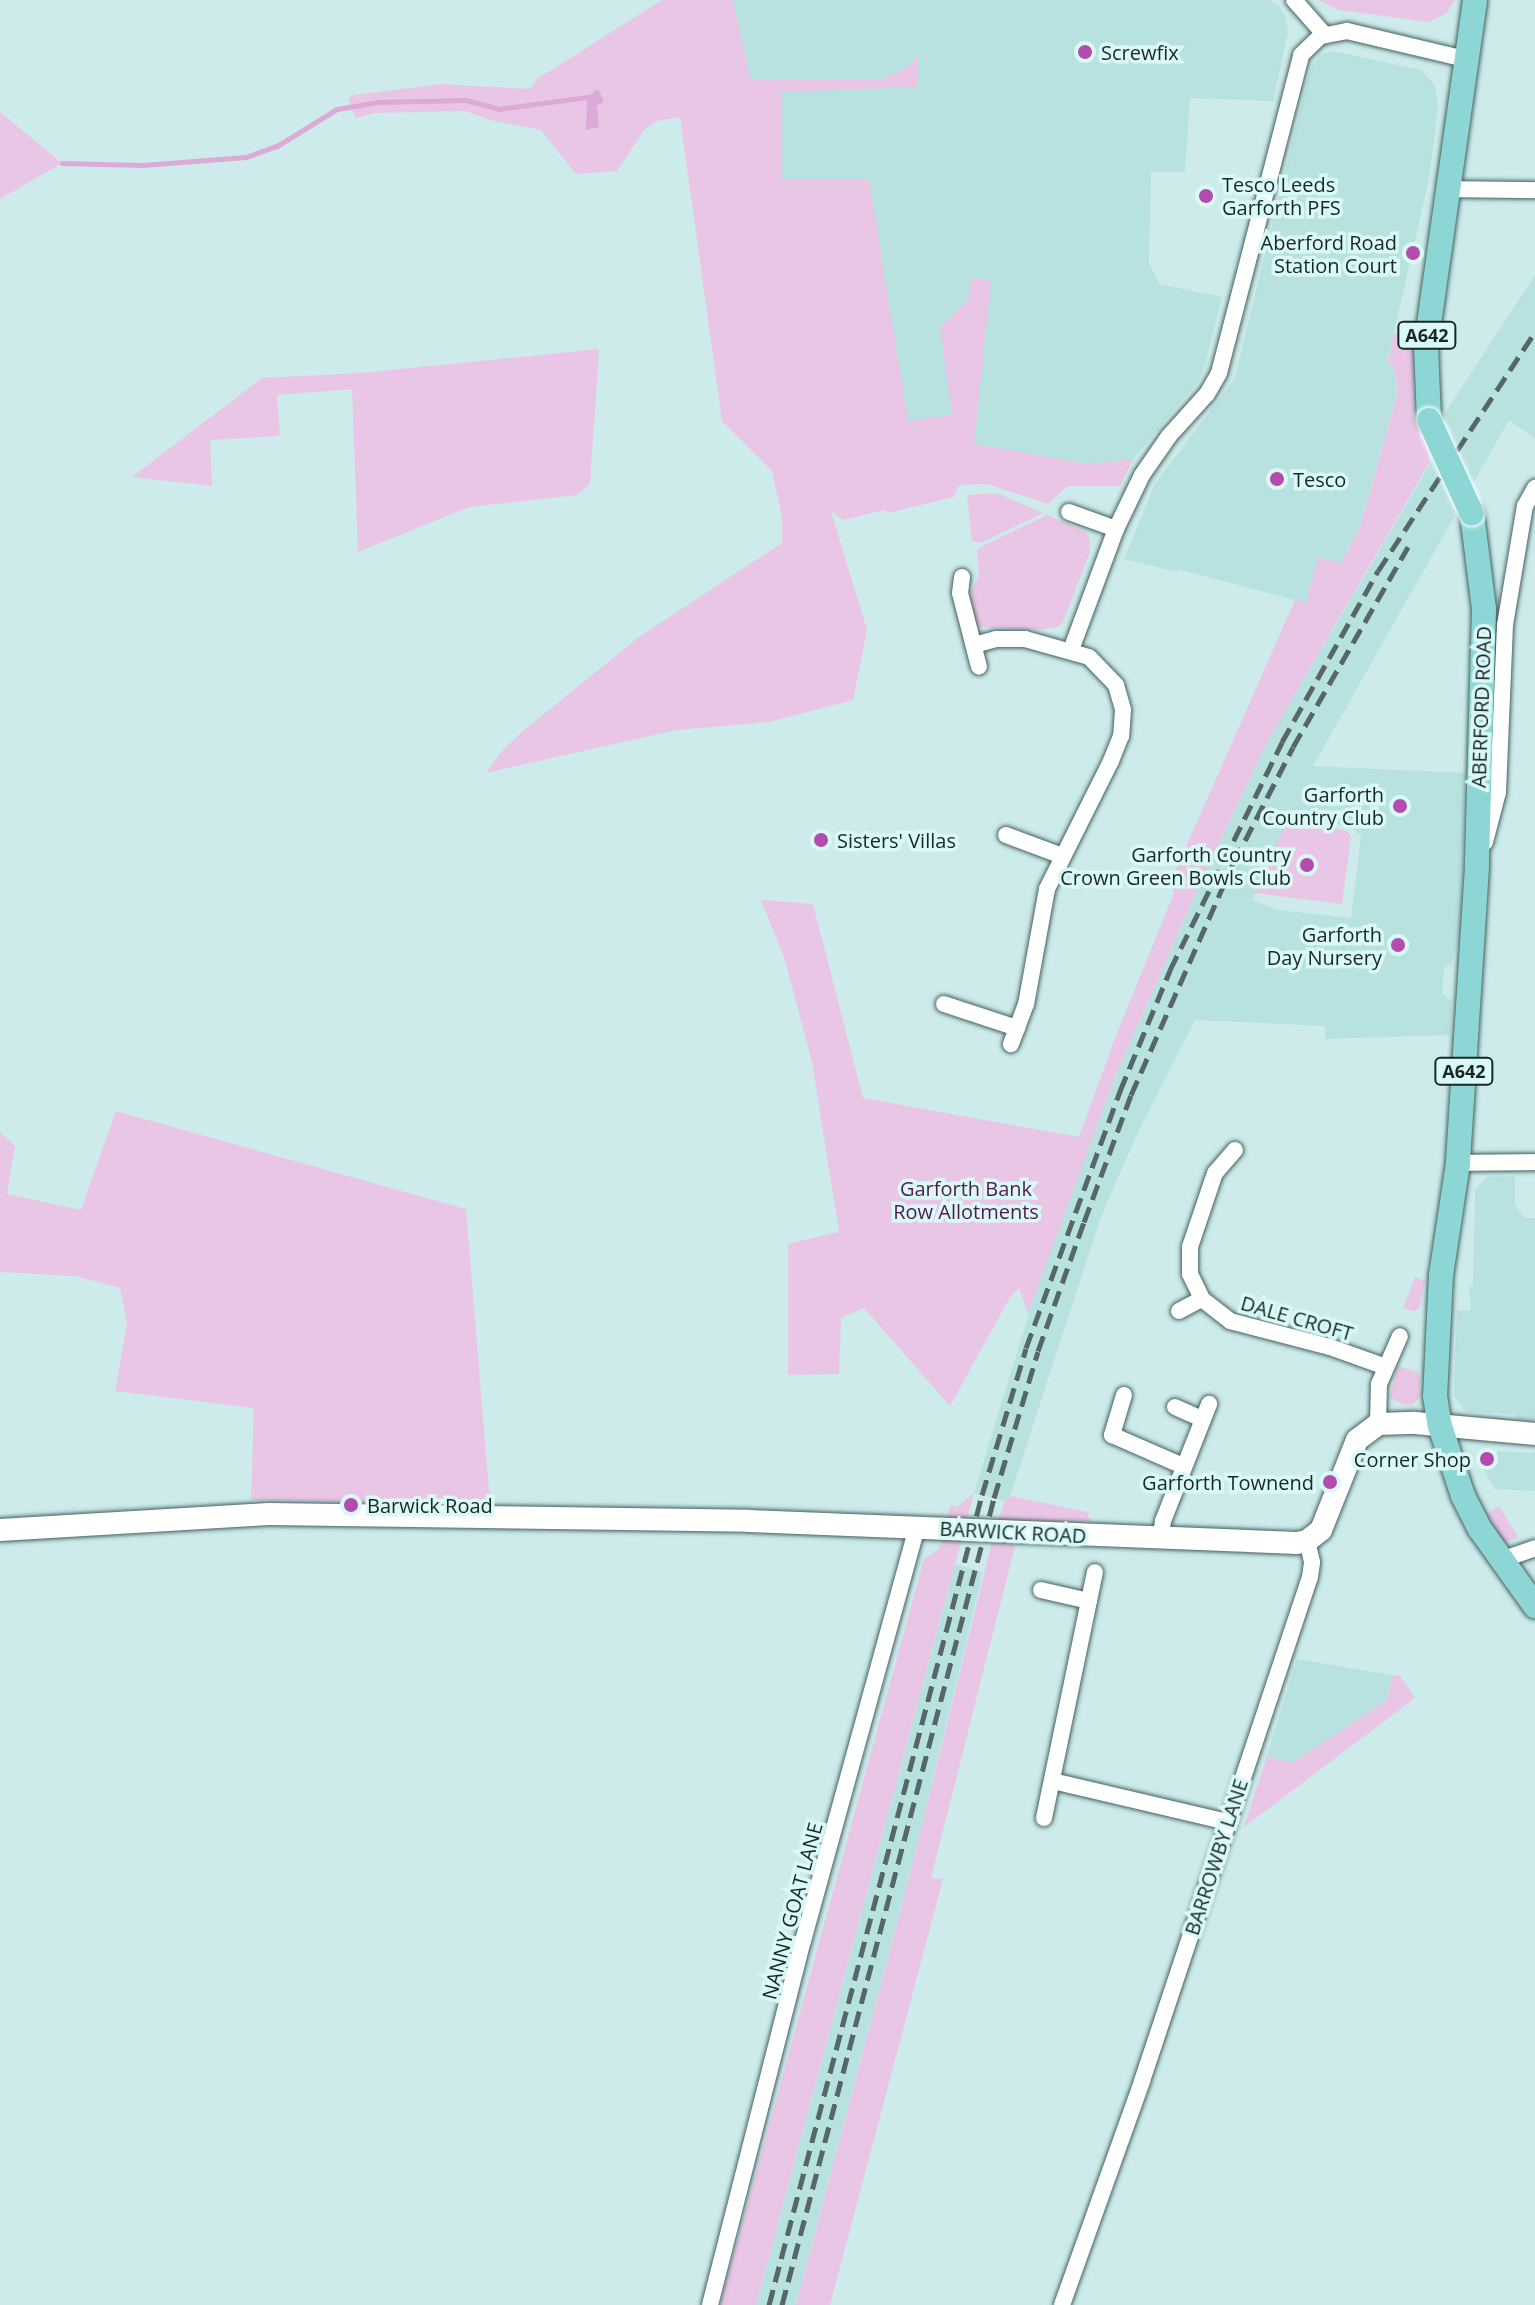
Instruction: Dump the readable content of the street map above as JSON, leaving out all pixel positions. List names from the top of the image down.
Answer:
{
  "streets": {
    "main road": ["A642", "ABERFORD ROAD"],
    "street": [
      "DALE CROFT",
      "BARWICK ROAD",
      "BARROWBY LANE",
      "NANNY GOAT LANE"
    ]
  },
  "crossings": [
    ["A642", "ABERFORD ROAD"],
    ["BARWICK ROAD", "BARROWBY LANE"],
    ["BARWICK ROAD", "NANNY GOAT LANE"]
  ],
  "parks": ["Garforth Bank Row Allotments"],
  "places": [
    "Screwfix",
    "Tesco Leeds Garforth PFS",
    "Aberford Road Station Court",
    "Tesco",
    "Garforth Country Club",
    "Sisters' Villas",
    "Garforth Country Crown Green Bowls Club",
    "Garforth Day Nursery",
    "Corner Shop",
    "Garforth Townend",
    "Barwick Road"
  ]
}
